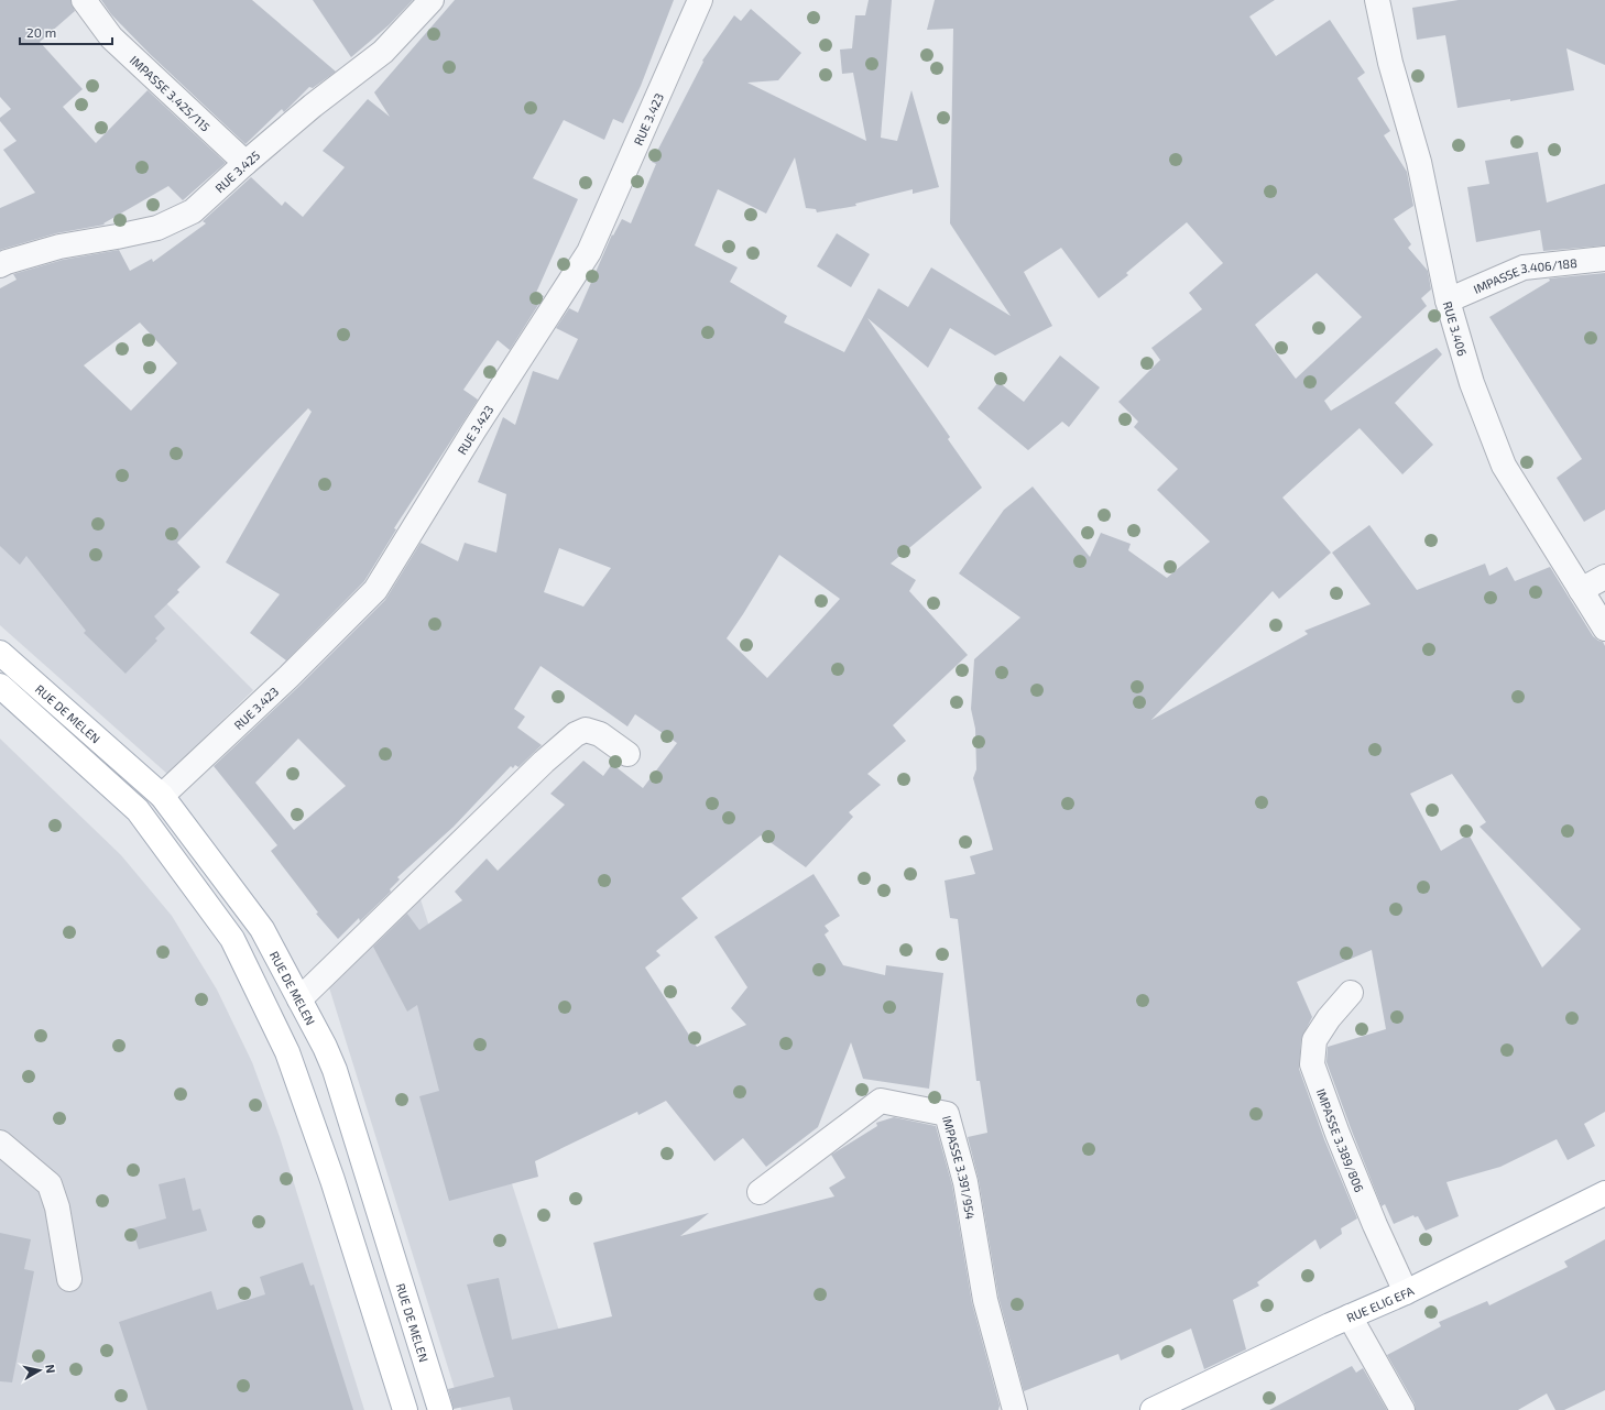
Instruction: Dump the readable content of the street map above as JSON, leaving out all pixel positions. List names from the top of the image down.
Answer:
{
  "streets": {
    "main road": ["RUE DE MELEN", "RUE ELIG EFA"],
    "street": [
      "IMPASSE 3.425/115",
      "RUE 3.423",
      "RUE 3.425",
      "IMPASSE 3.406/188",
      "RUE 3.406",
      "IMPASSE 3.389/806",
      "IMPASSE 3.391/954"
    ]
  },
  "crossings": [
    ["IMPASSE 3.425/115", "RUE 3.425"],
    ["RUE 3.423", "RUE DE MELEN"],
    ["IMPASSE 3.406/188", "RUE 3.406"],
    ["IMPASSE 3.389/806", "RUE ELIG EFA"]
  ],
  "scale_bar": "20 m",
  "north": "right"
}
